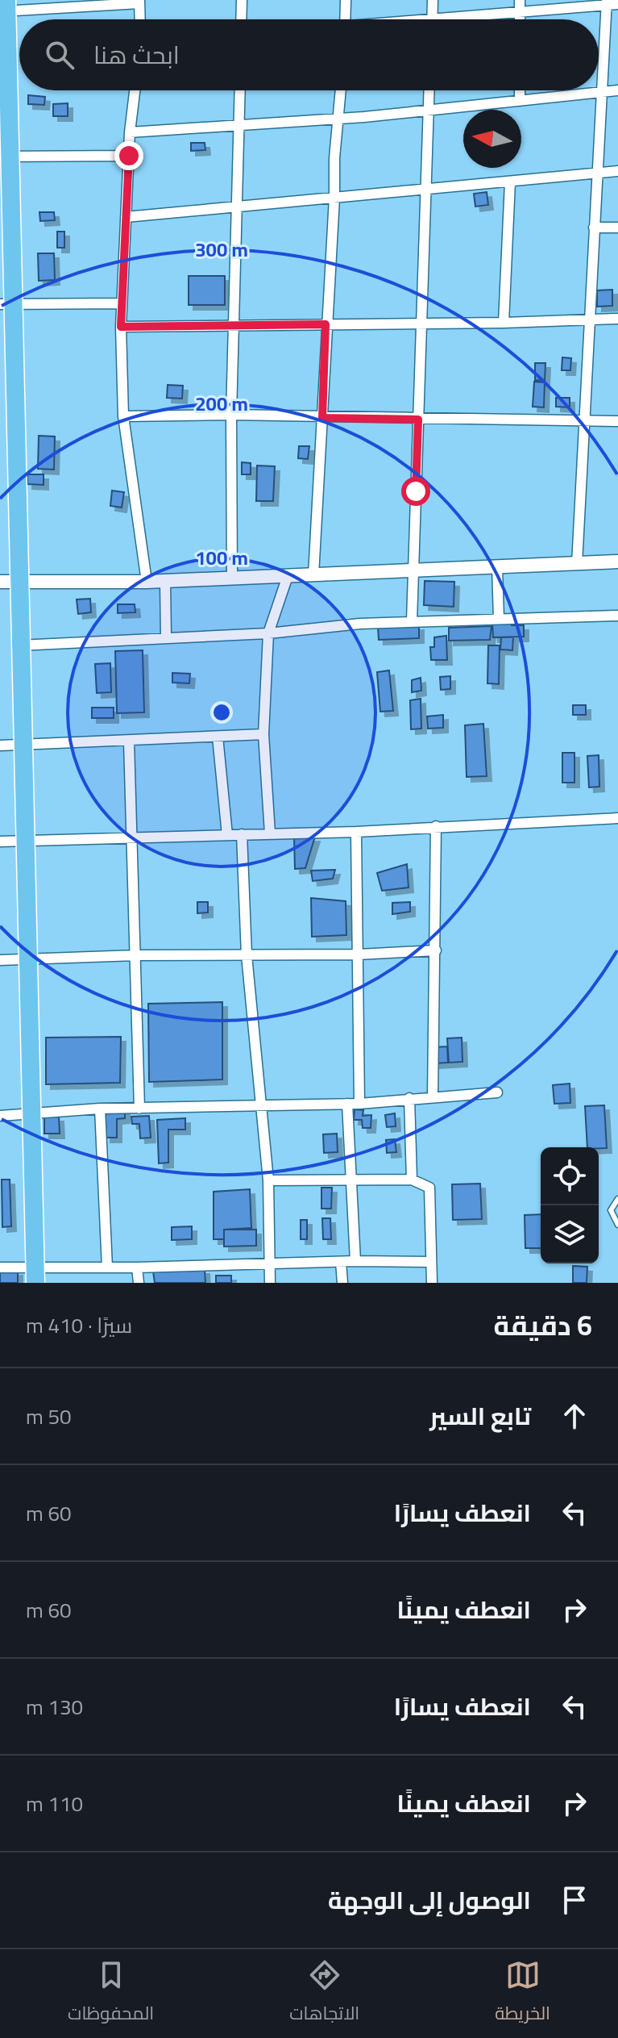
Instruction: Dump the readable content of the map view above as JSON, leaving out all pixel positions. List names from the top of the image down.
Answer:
{
  "north": "left",
  "page": {
    "search": "ابحث هنا",
    "heading": ["6 دقيقة", "سيرًا · 410 m"],
    "list": [
      ["تابع السير", "50 m"],
      ["انعطف يسارًا", "60 m"],
      ["انعطف يمينًا", "60 m"],
      ["انعطف يسارًا", "130 m"],
      ["انعطف يمينًا", "110 m"],
      "الوصول إلى الوجهة"
    ],
    "nav": ["الخريطة", "الاتجاهات", "المحفوظات"]
  },
  "rings": ["300 m", "200 m", "100 m"]
}
